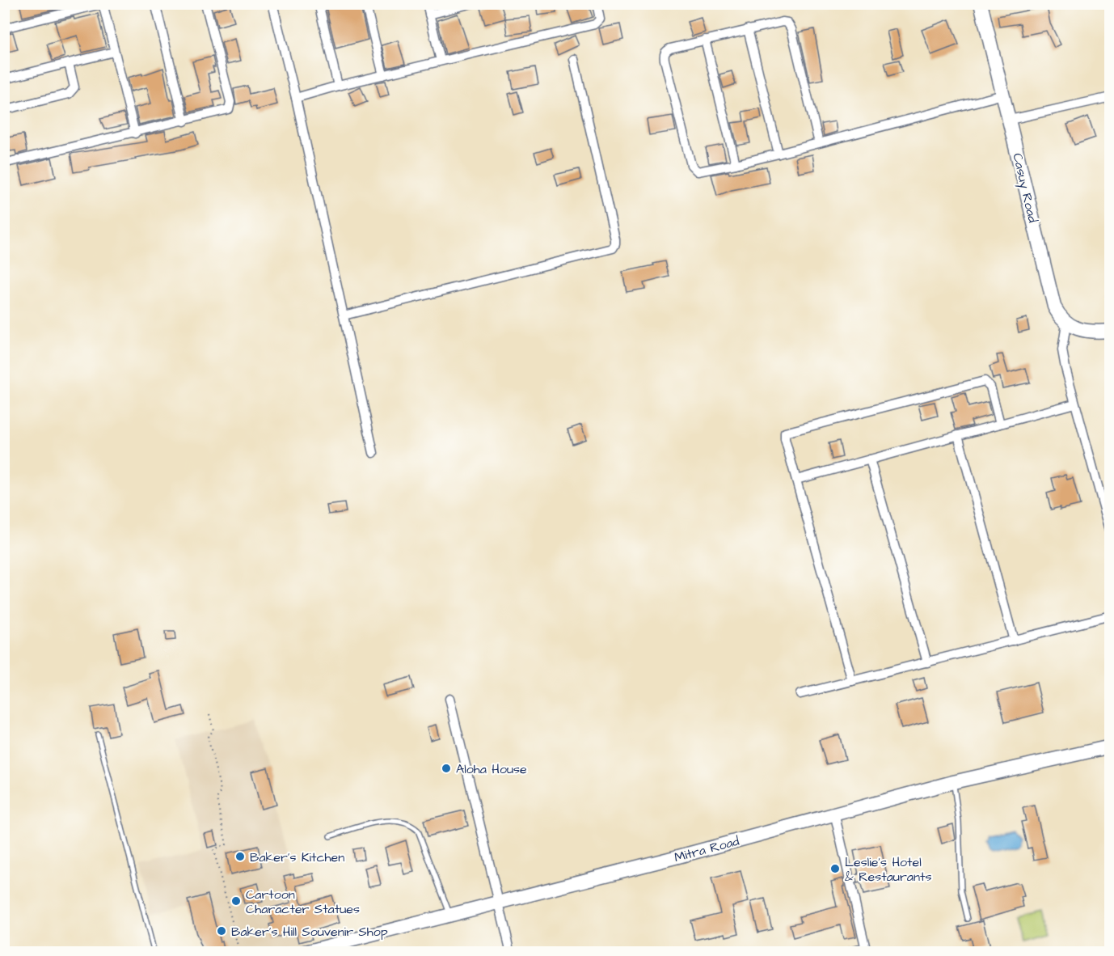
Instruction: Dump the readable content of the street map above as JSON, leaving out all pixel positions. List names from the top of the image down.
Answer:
{
  "streets": {
    "street": ["Casuy Road", "Mitra Road"]
  },
  "places": [
    "Aloha House",
    "Baker's Kitchen",
    "Leslie's Hotel & Restaurants",
    "Cartoon Character Statues",
    "Baker's Hill Souvenir Shop"
  ]
}
